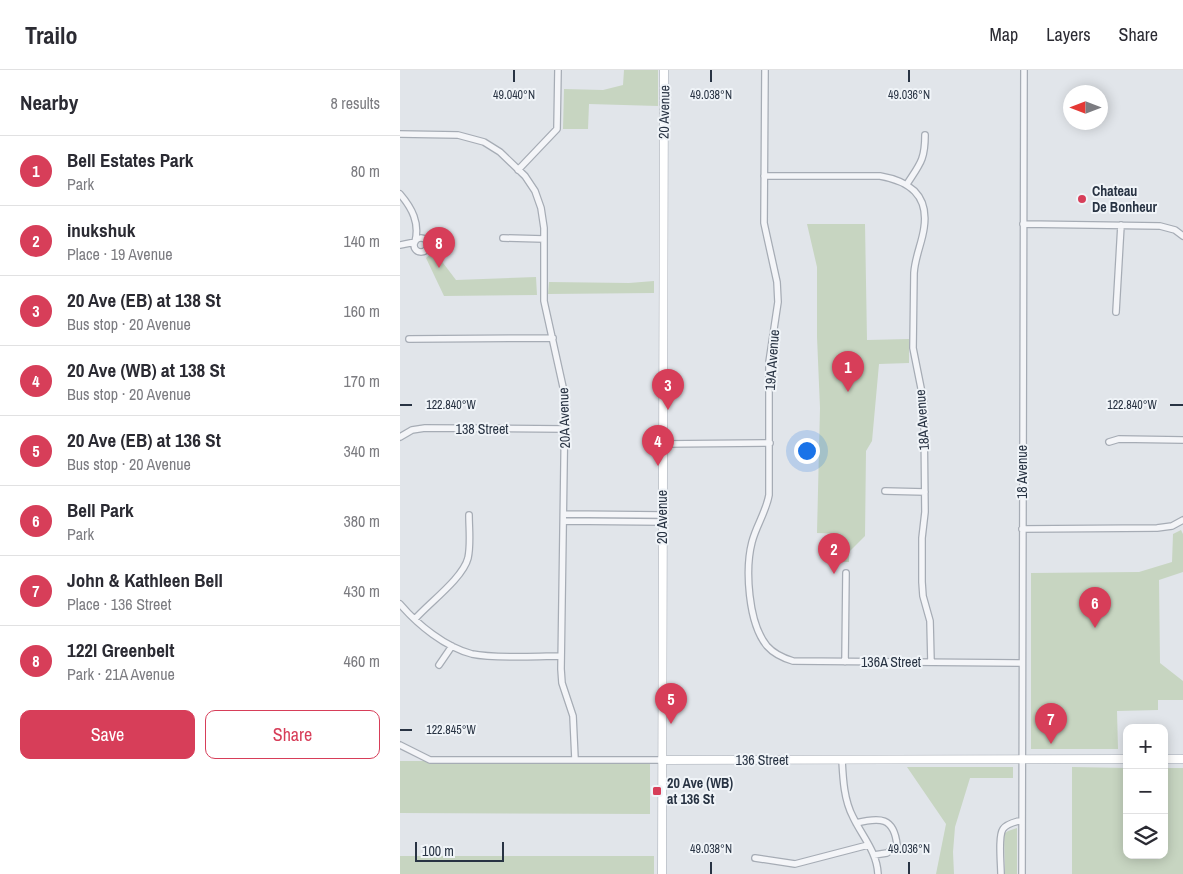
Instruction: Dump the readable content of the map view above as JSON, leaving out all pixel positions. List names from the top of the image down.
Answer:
{
  "streets": {
    "street": [
      "20 Avenue",
      "19A Avenue",
      "20A Avenue",
      "18A Avenue",
      "138 Street",
      "18 Avenue",
      "136A Street",
      "136 Street"
    ]
  },
  "crossings": [
    ["20 Avenue", "136 Street"],
    ["19A Avenue", "136A Street"],
    ["20A Avenue", "138 Street"],
    ["20A Avenue", "136 Street"],
    ["18A Avenue", "136A Street"],
    ["18 Avenue", "136A Street"],
    ["18 Avenue", "136 Street"]
  ],
  "places": {
    "other": ["Chateau De Bonheur"],
    "transit": ["20 Ave (WB) at 136 St"]
  },
  "scale_bar": "100 m",
  "north": "left",
  "page": {
    "header": "Trailo",
    "nav": ["Map", "Layers", "Share"],
    "heading": ["Nearby", "8 results"],
    "list": [
      {
        "mark": "1",
        "name": "Bell Estates Park",
        "note": "Park",
        "value": "80 m"
      },
      {
        "mark": "2",
        "name": "inukshuk",
        "note": "Place · 19 Avenue",
        "value": "140 m"
      },
      {
        "mark": "3",
        "name": "20 Ave (EB) at 138 St",
        "note": "Bus stop · 20 Avenue",
        "value": "160 m"
      },
      {
        "mark": "4",
        "name": "20 Ave (WB) at 138 St",
        "note": "Bus stop · 20 Avenue",
        "value": "170 m"
      },
      {
        "mark": "5",
        "name": "20 Ave (EB) at 136 St",
        "note": "Bus stop · 20 Avenue",
        "value": "340 m"
      },
      {
        "mark": "6",
        "name": "Bell Park",
        "note": "Park",
        "value": "380 m"
      },
      {
        "mark": "7",
        "name": "John & Kathleen Bell",
        "note": "Place · 136 Street",
        "value": "430 m"
      },
      {
        "mark": "8",
        "name": "122l Greenbelt",
        "note": "Park · 21A Avenue",
        "value": "460 m"
      }
    ],
    "pins": [
      "8",
      "1",
      "3",
      "4",
      "2",
      "6",
      "5",
      "7"
    ],
    "buttons": ["Save", "Share"],
    "map_buttons": ["+", "−"],
    "scale": "100 m"
  },
  "coordinates": [
    "49.040°N",
    "49.038°N",
    "49.036°N",
    "122.840°W",
    "122.845°W"
  ]
}
